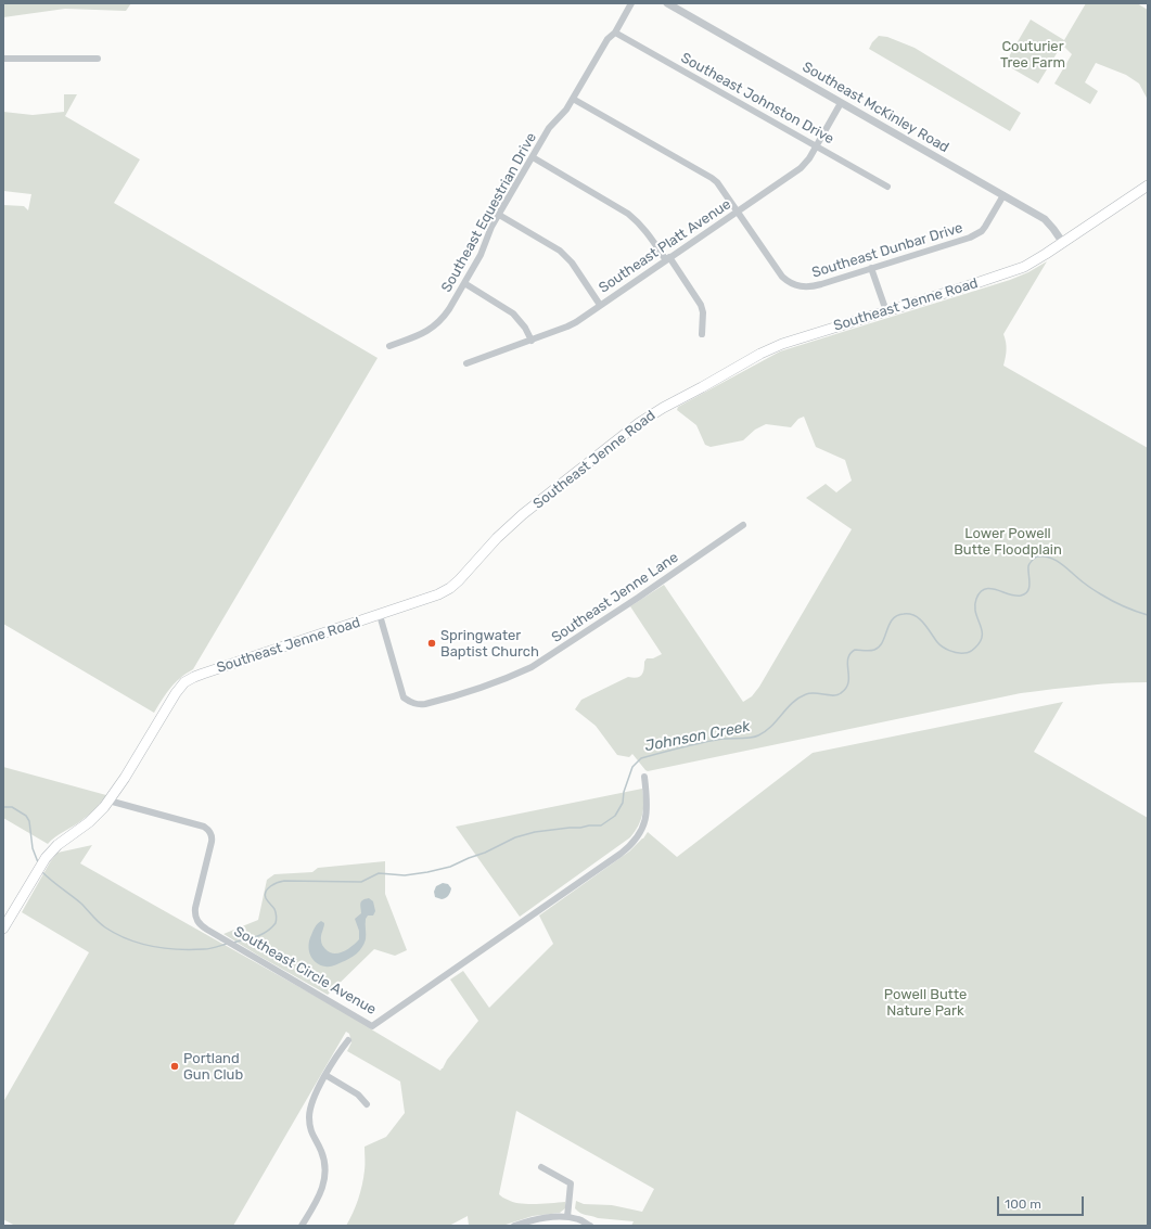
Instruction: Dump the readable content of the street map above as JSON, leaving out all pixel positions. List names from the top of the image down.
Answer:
{
  "streets": {
    "main road": ["Southeast Jenne Road"],
    "street": [
      "Southeast Johnston Drive",
      "Southeast McKinley Road",
      "Southeast Equestrian Drive",
      "Southeast Platt Avenue",
      "Southeast Dunbar Drive",
      "Southeast Jenne Lane",
      "Southeast Circle Avenue"
    ]
  },
  "crossings": [
    ["Southeast Johnston Drive", "Southeast Equestrian Drive"],
    ["Southeast Johnston Drive", "Southeast Platt Avenue"],
    ["Southeast McKinley Road", "Southeast Platt Avenue"],
    ["Southeast McKinley Road", "Southeast Dunbar Drive"],
    ["Southeast McKinley Road", "Southeast Jenne Road"],
    ["Southeast Equestrian Drive", "Southeast Dunbar Drive"],
    ["Southeast Platt Avenue", "Southeast Dunbar Drive"],
    ["Southeast Jenne Road", "Southeast Jenne Lane"],
    ["Southeast Jenne Road", "Southeast Circle Avenue"]
  ],
  "water": ["Johnson Creek"],
  "parks": ["Couturier Tree Farm", "Lower Powell Butte Floodplain", "Powell Butte Nature Park"],
  "places": ["Springwater Baptist Church", "Portland Gun Club"],
  "scale_bar": "100 m"
}
